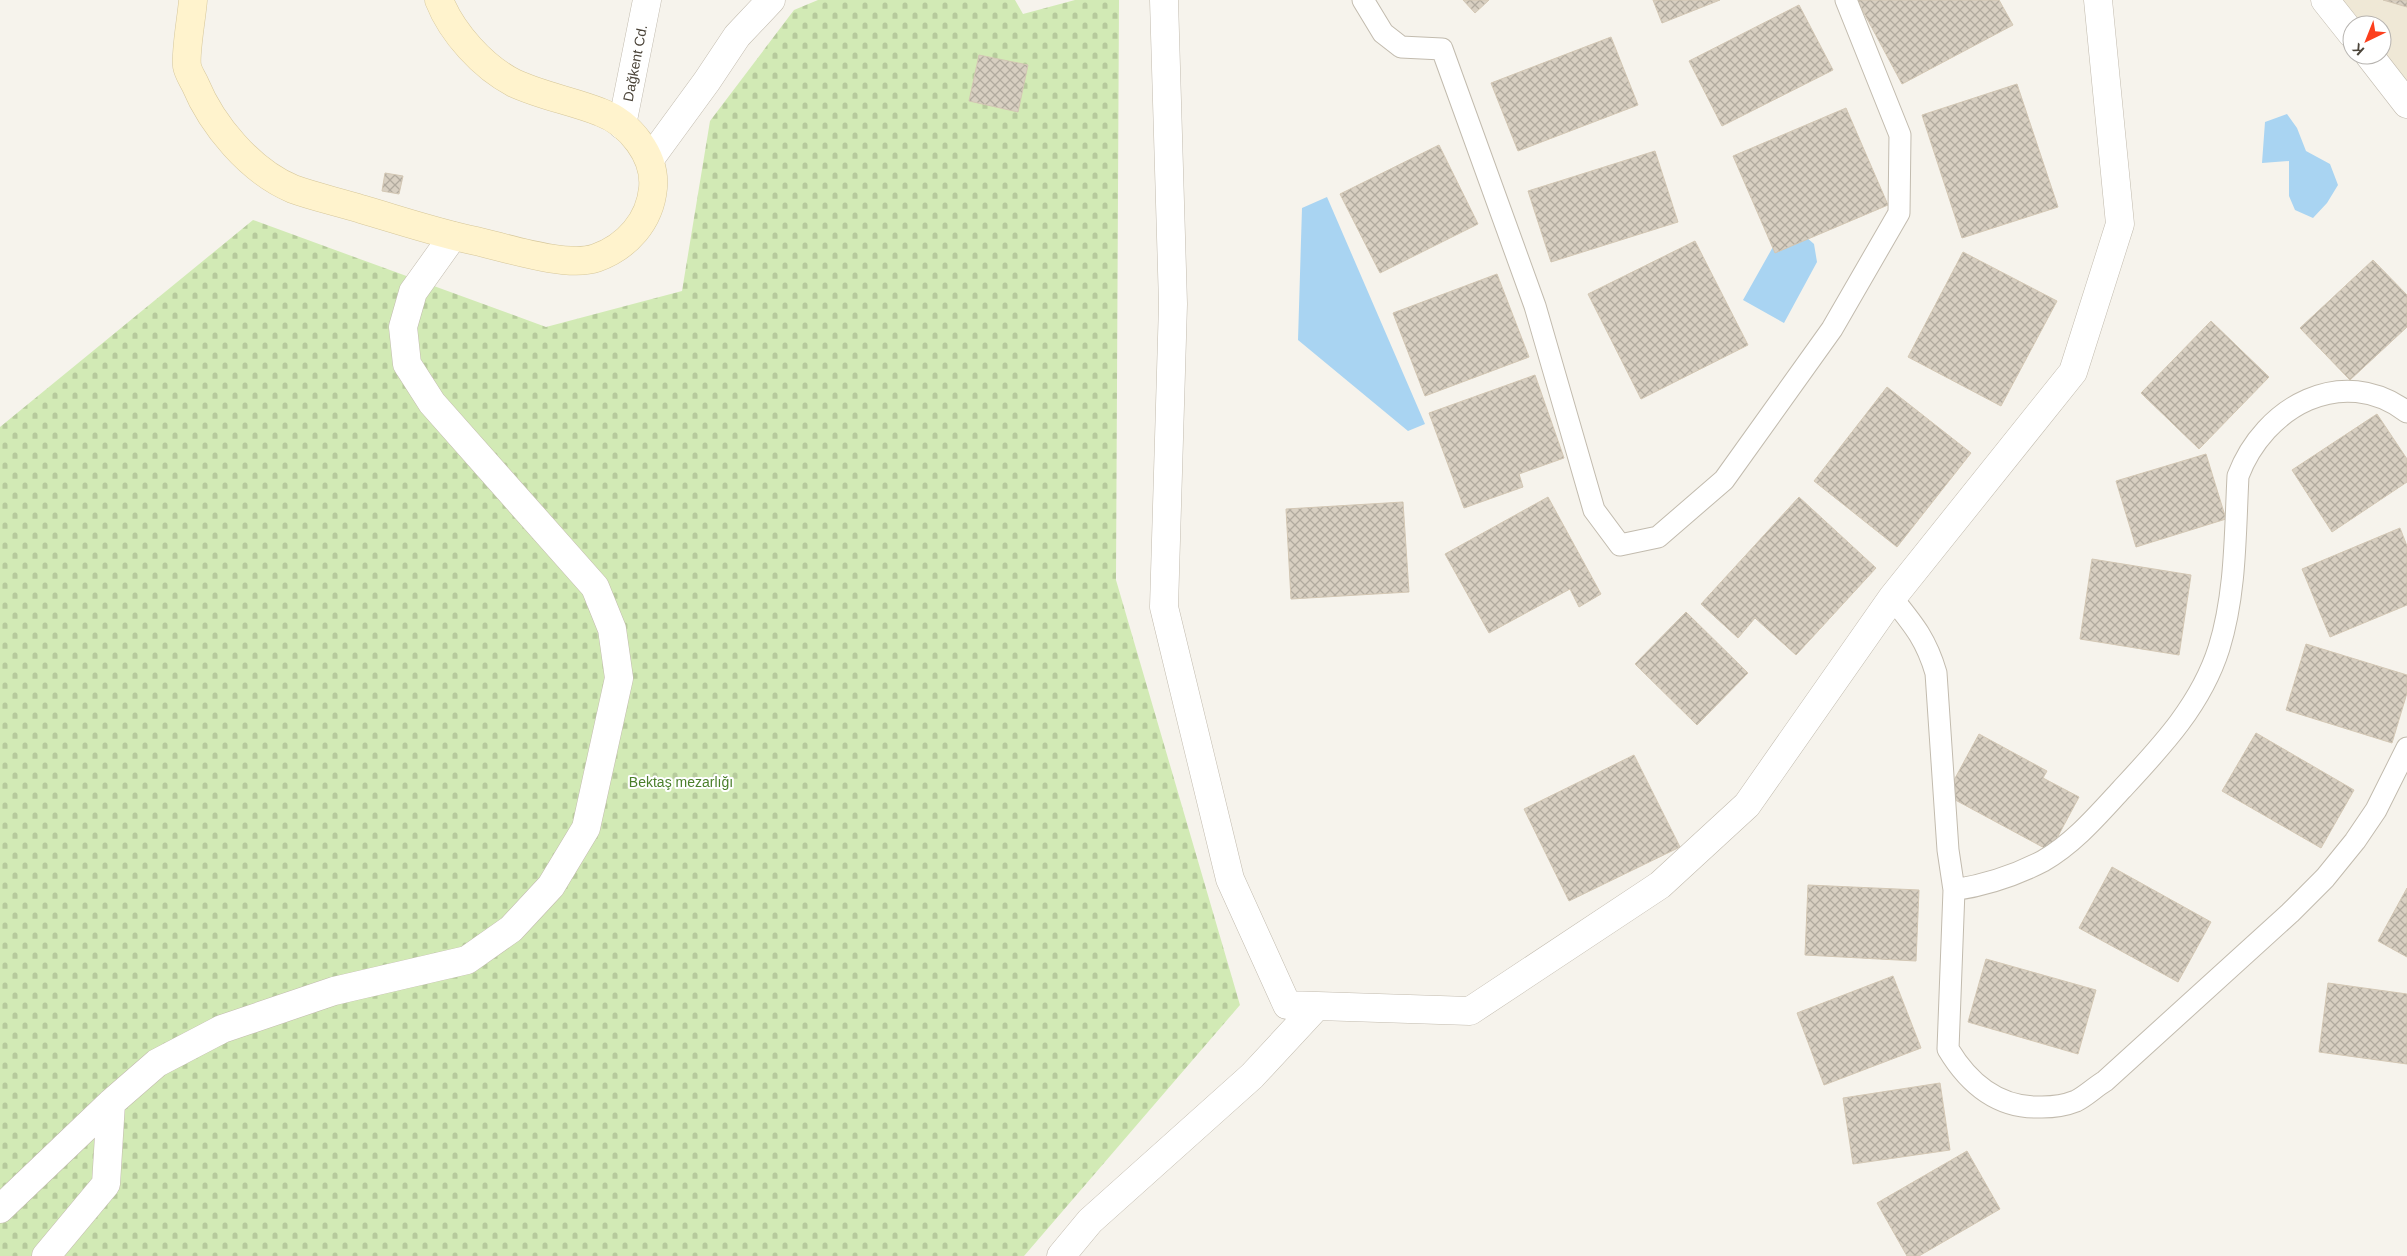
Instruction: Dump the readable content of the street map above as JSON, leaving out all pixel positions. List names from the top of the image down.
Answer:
{
  "streets": {
    "street": ["Dağkent Cd."]
  },
  "parks": ["Bektaş mezarlığı"],
  "north": "bottom left"
}
